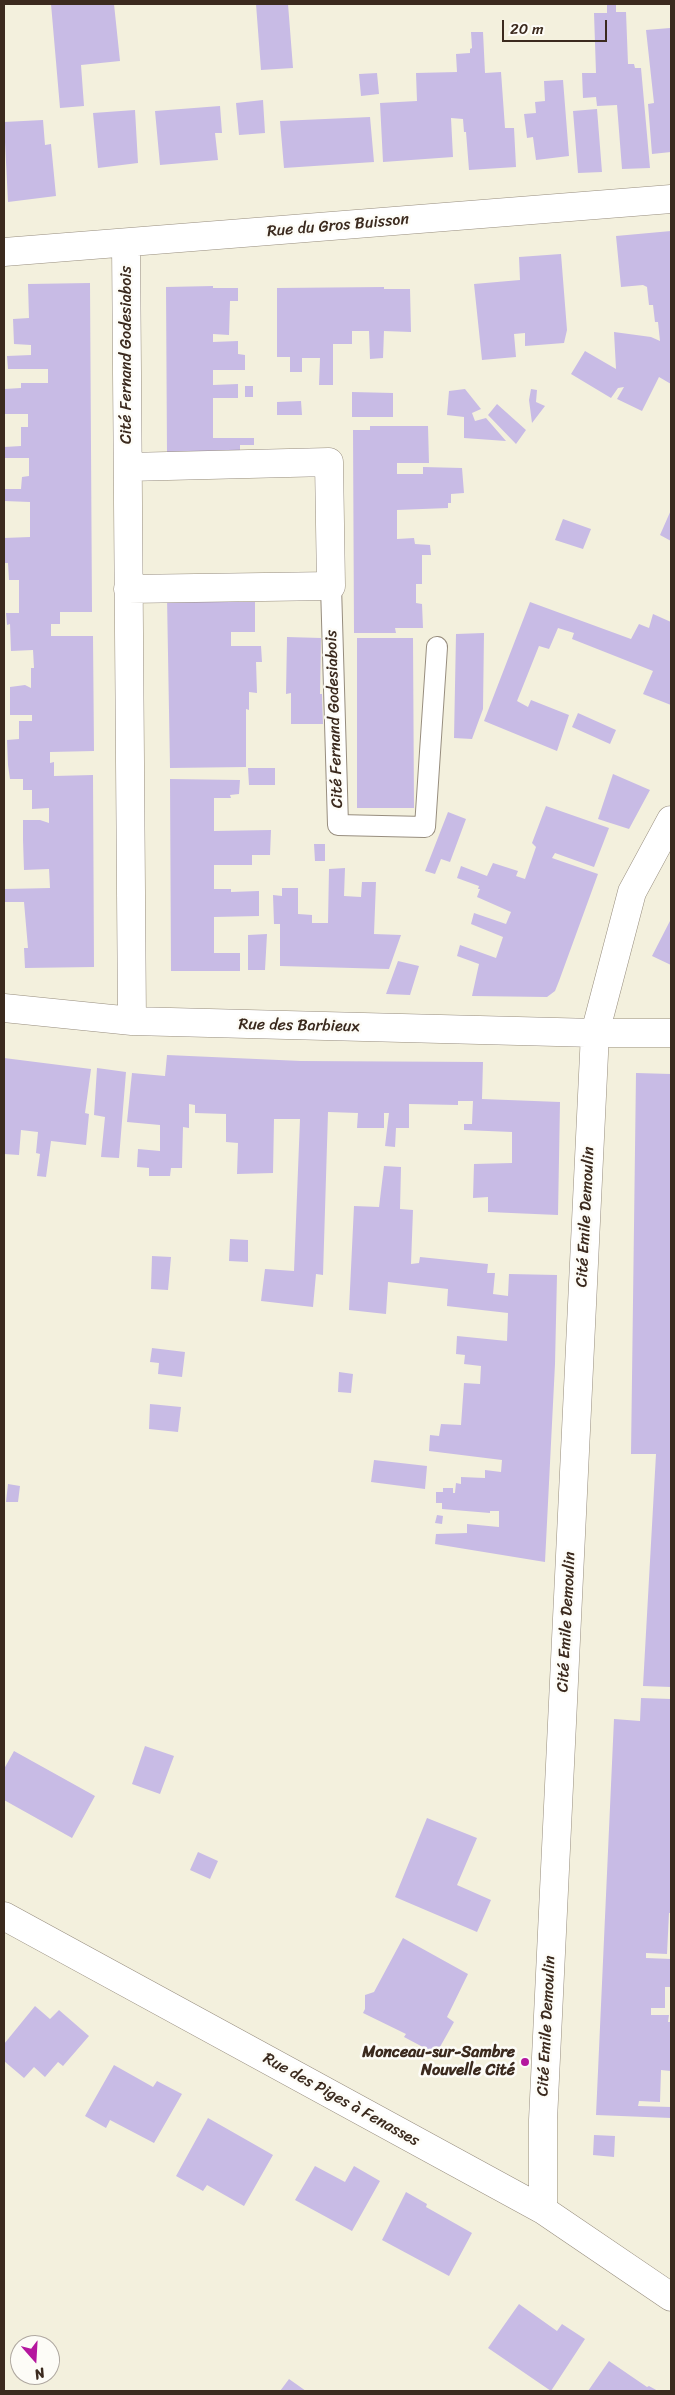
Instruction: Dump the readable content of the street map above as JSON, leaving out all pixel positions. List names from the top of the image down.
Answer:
{
  "streets": {
    "street": [
      "Rue du Gros Buisson",
      "Cité Fernand Godesiabois",
      "Rue des Barbieux",
      "Cité Emile Demoulin",
      "Rue des Piges à Fenasses"
    ]
  },
  "crossings": [
    ["Rue du Gros Buisson", "Cité Fernand Godesiabois"],
    ["Cité Fernand Godesiabois", "Rue des Barbieux"],
    ["Rue des Barbieux", "Cité Emile Demoulin"],
    ["Cité Emile Demoulin", "Rue des Piges à Fenasses"]
  ],
  "places": ["Monceau-sur-Sambre Nouvelle Cité"],
  "scale_bar": "20 m",
  "north": "bottom"
}
